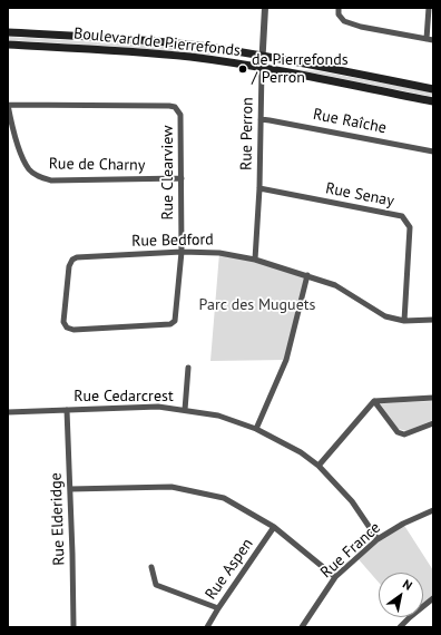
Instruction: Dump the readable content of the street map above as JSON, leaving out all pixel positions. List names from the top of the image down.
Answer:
{
  "streets": {
    "main road": ["Boulevard de Pierrefonds"],
    "street": [
      "Rue Raîche",
      "Rue Perron",
      "Rue de Charny",
      "Rue Clearview",
      "Rue Senay",
      "Rue Bedford",
      "Rue Cedarcrest",
      "Rue Elderidge",
      "Rue France",
      "Rue Aspen"
    ]
  },
  "crossings": [
    ["Boulevard de Pierrefonds", "Rue Perron"],
    ["Rue Raîche", "Rue Perron"],
    ["Rue Perron", "Rue Senay"],
    ["Rue Perron", "Rue Bedford"],
    ["Rue de Charny", "Rue Clearview"],
    ["Rue Clearview", "Rue Bedford"],
    ["Rue Senay", "Rue Bedford"],
    ["Rue Cedarcrest", "Rue Elderidge"],
    ["Rue Cedarcrest", "Rue France"]
  ],
  "parks": ["Parc des Muguets"],
  "places": ["de Pierrefonds / Perron"],
  "north": "top right"
}
